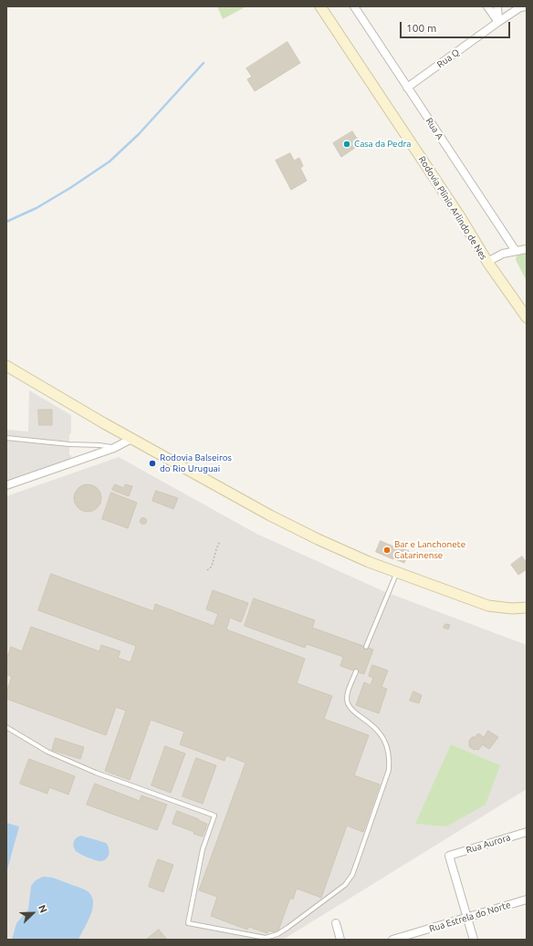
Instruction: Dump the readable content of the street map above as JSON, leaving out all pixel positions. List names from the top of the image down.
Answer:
{
  "streets": {
    "main road": ["Rodovia Plínio Arlindo de Nes"],
    "street": [
      "Rua Q",
      "Rua A",
      "Rua Aurora",
      "Rua Estrela do Norte"
    ]
  },
  "crossings": [
    ["Rua Q", "Rua A"],
    ["Rua Aurora", "Rua Estrela do Norte"]
  ],
  "places": ["Casa da Pedra", "Rodovia Balseiros do Rio Uruguai", "Bar e Lanchonete Catarinense"],
  "scale_bar": "100 m",
  "north": "top right"
}
